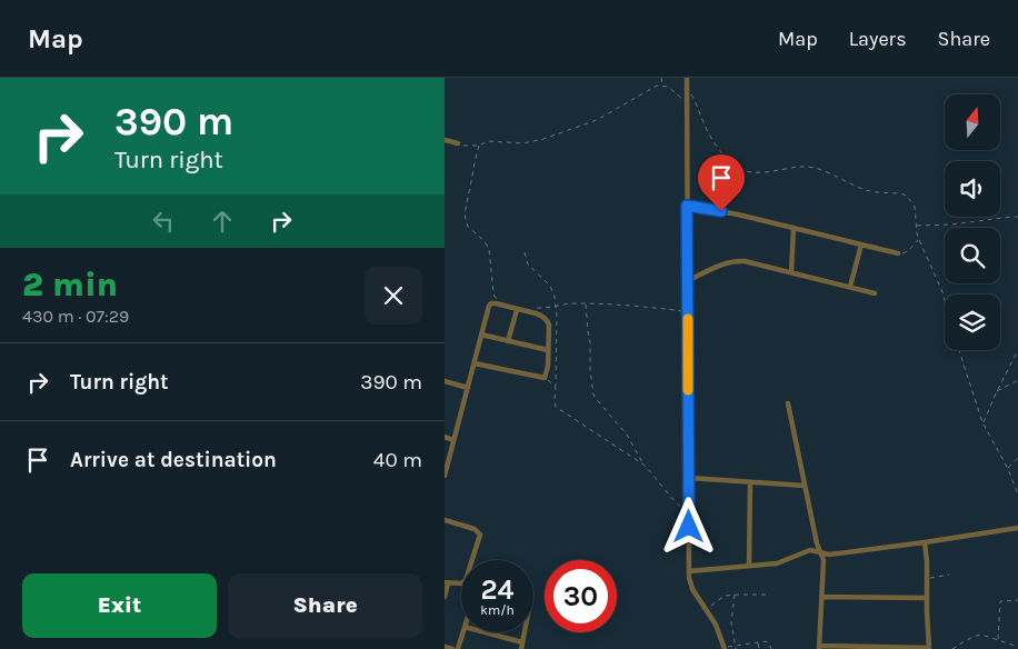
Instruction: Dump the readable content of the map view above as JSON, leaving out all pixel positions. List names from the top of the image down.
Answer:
{
  "north": "top",
  "page": {
    "header": "Map",
    "nav": ["Map", "Layers", "Share"],
    "turn": ["390 m", "Turn right"],
    "heading": ["2 min", "430 m · 07:29"],
    "list": [
      {
        "name": "Turn right",
        "value": "390 m"
      },
      {
        "name": "Arrive at destination",
        "value": "40 m"
      }
    ],
    "speed": "24 km/h",
    "limit": "30",
    "buttons": ["Exit", "Share"]
  }
}
